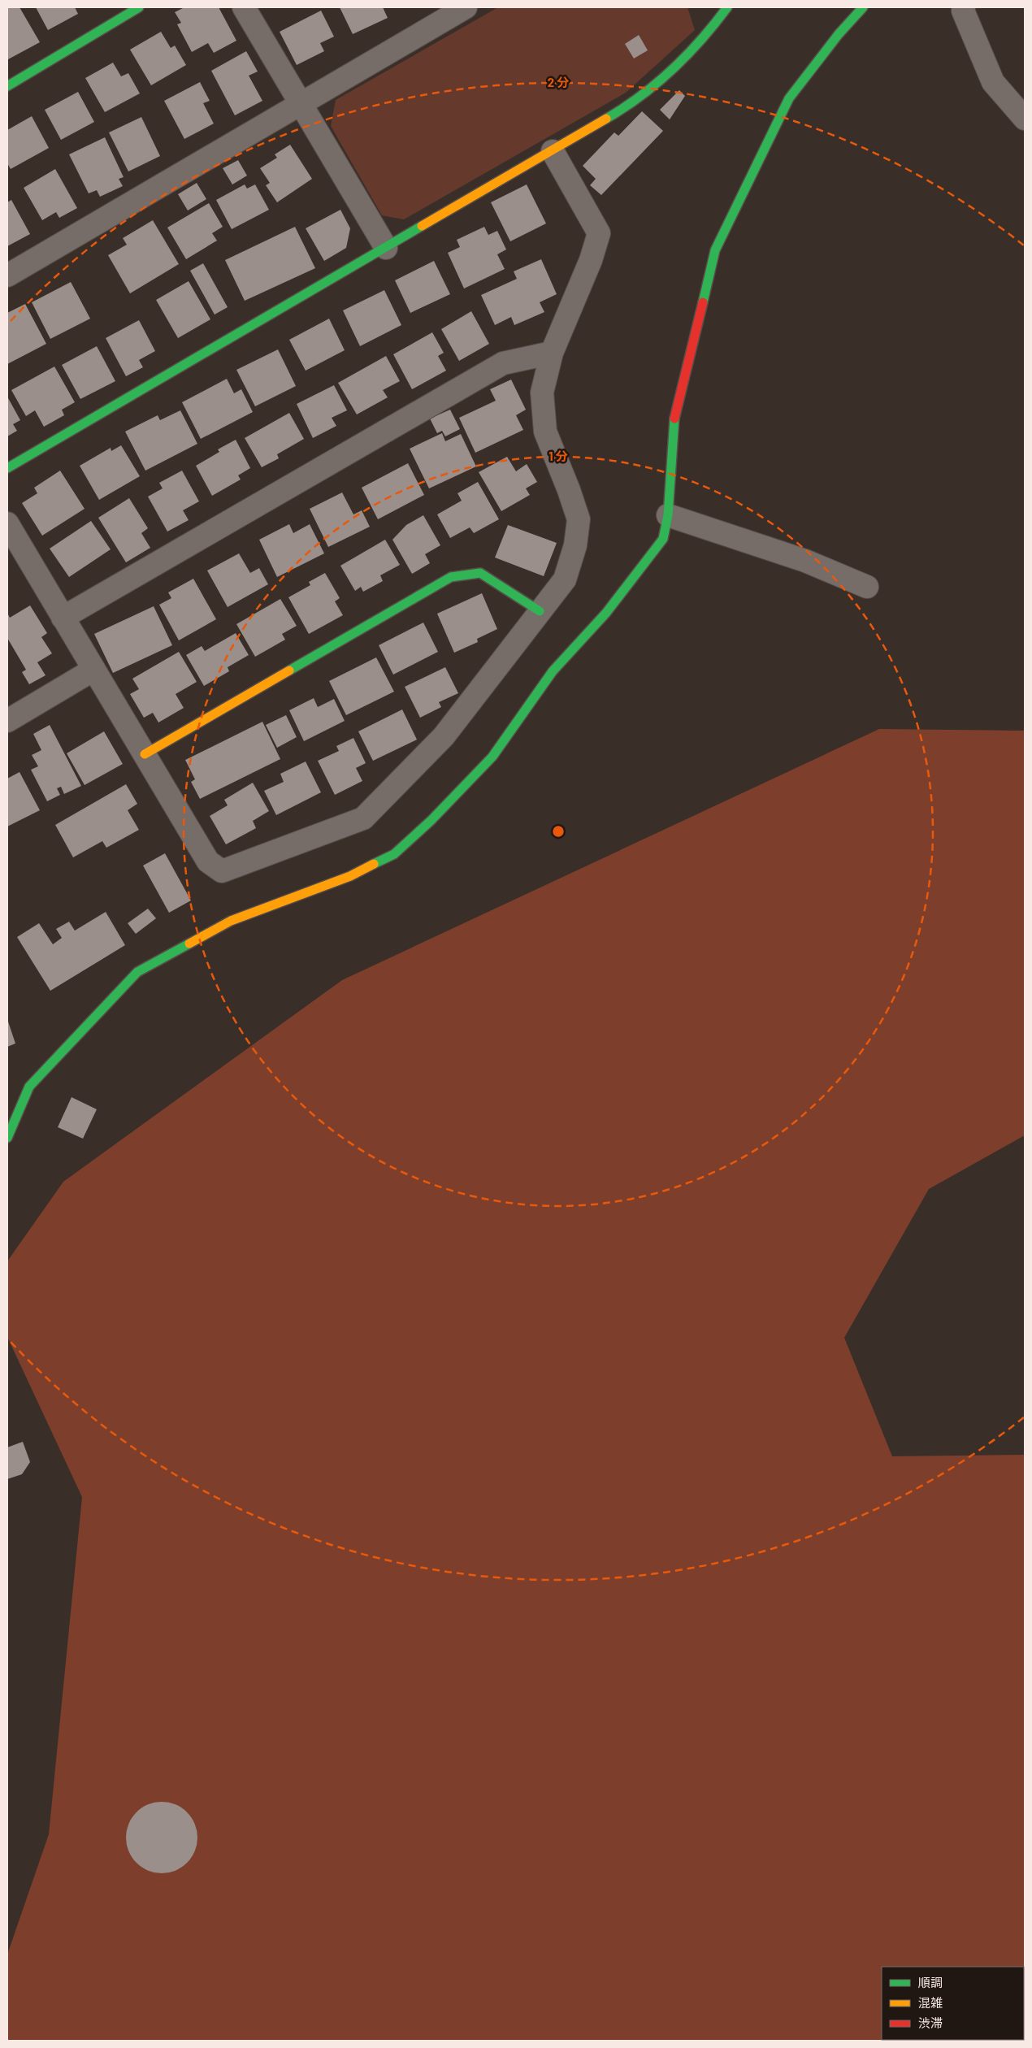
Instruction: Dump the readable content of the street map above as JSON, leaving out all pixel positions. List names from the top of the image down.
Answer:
{
  "legend": ["順調", "混雑", "渋滞"],
  "rings": ["2 分", "1 分"]
}
